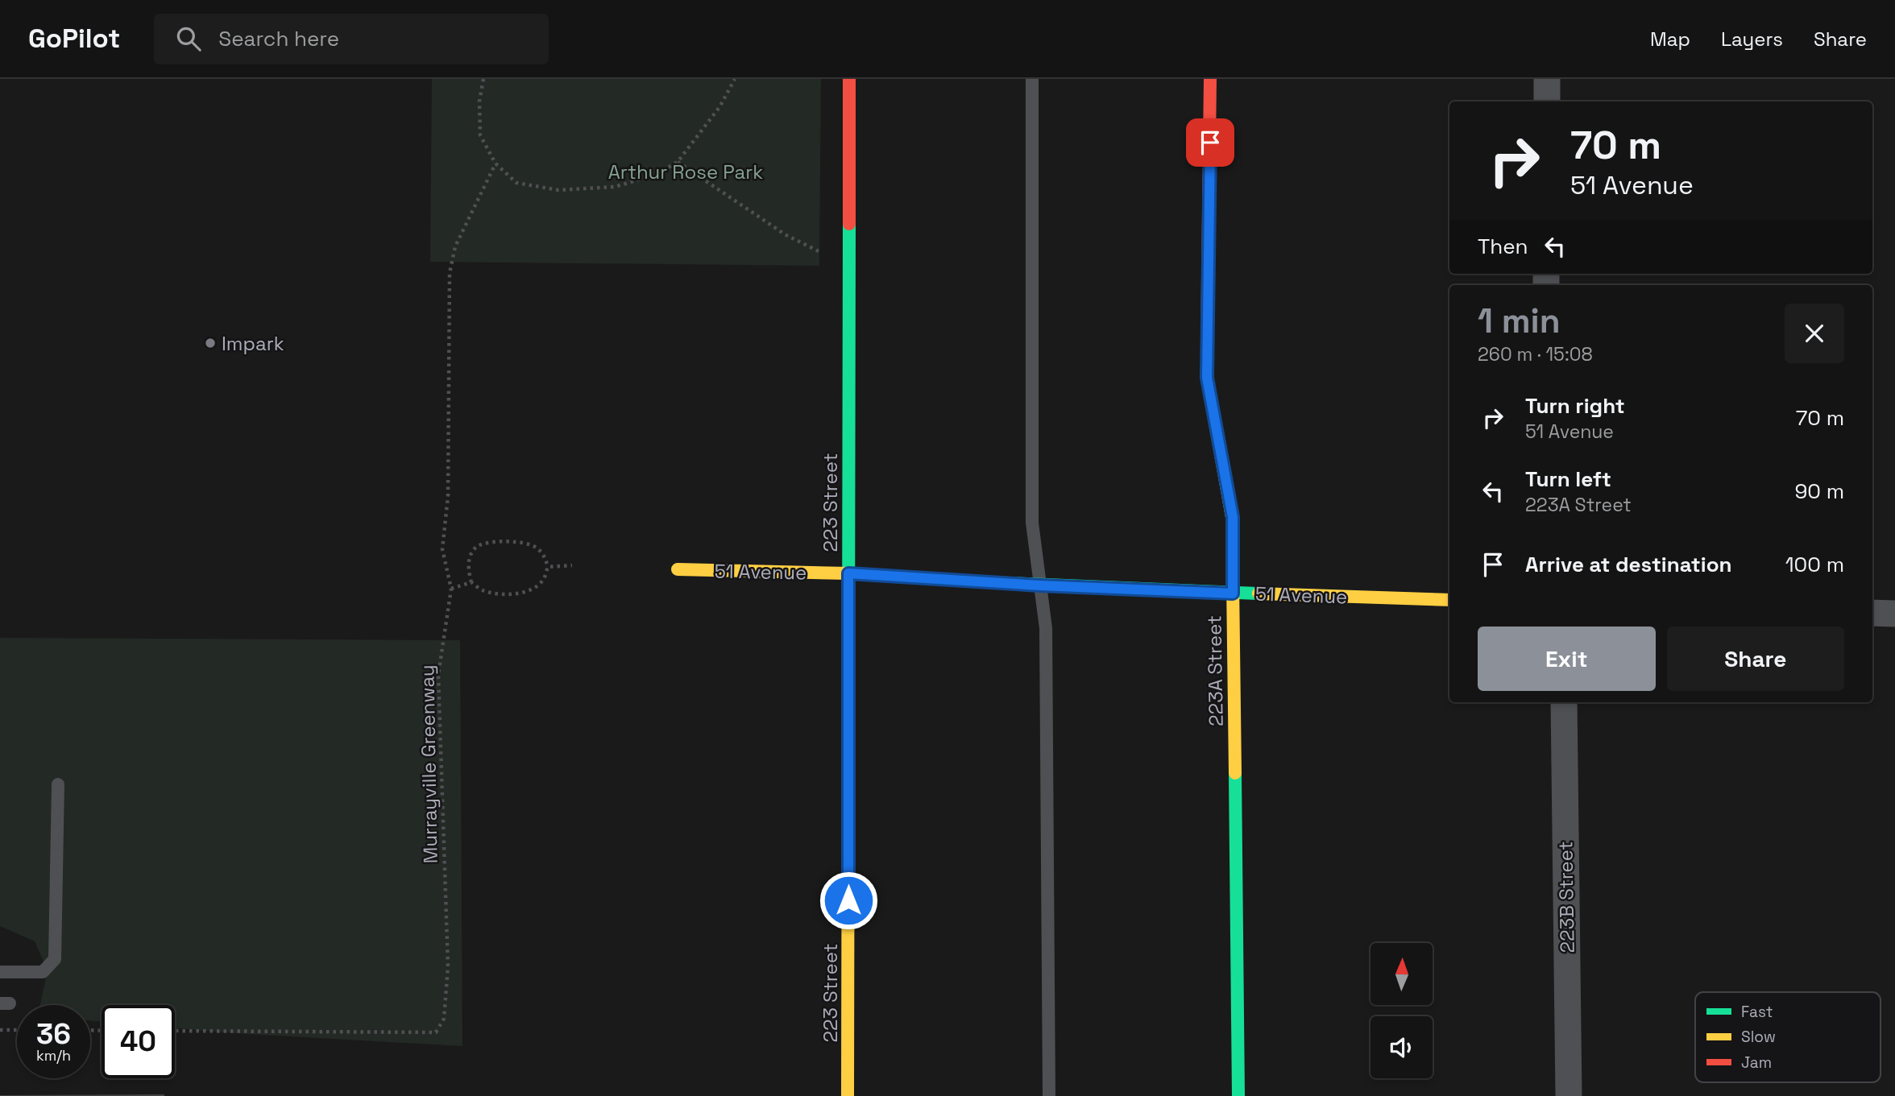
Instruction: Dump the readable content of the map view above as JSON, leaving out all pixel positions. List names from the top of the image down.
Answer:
{
  "streets": {
    "street": [
      "223 Street",
      "51 Avenue",
      "223A Street",
      "223B Street"
    ],
    "path": ["Murrayville Greenway"]
  },
  "crossings": [
    ["223 Street", "51 Avenue"],
    ["51 Avenue", "223A Street"]
  ],
  "parks": ["Arthur Rose Park"],
  "places": ["Impark"],
  "legend": ["Fast", "Slow", "Jam"],
  "north": "top",
  "page": {
    "header": "GoPilot",
    "search": "Search here",
    "nav": ["Map", "Layers", "Share"],
    "turn": ["70 m", "51 Avenue"],
    "then": "Then",
    "heading": ["1 min", "260 m · 15:08"],
    "list": [
      {
        "name": "Turn right",
        "note": "51 Avenue",
        "value": "70 m"
      },
      {
        "name": "Turn left",
        "note": "223A Street",
        "value": "90 m"
      },
      {
        "name": "Arrive at destination",
        "value": "100 m"
      }
    ],
    "buttons": ["Exit", "Share"],
    "speed": "36 km/h",
    "limit": "40"
  }
}
